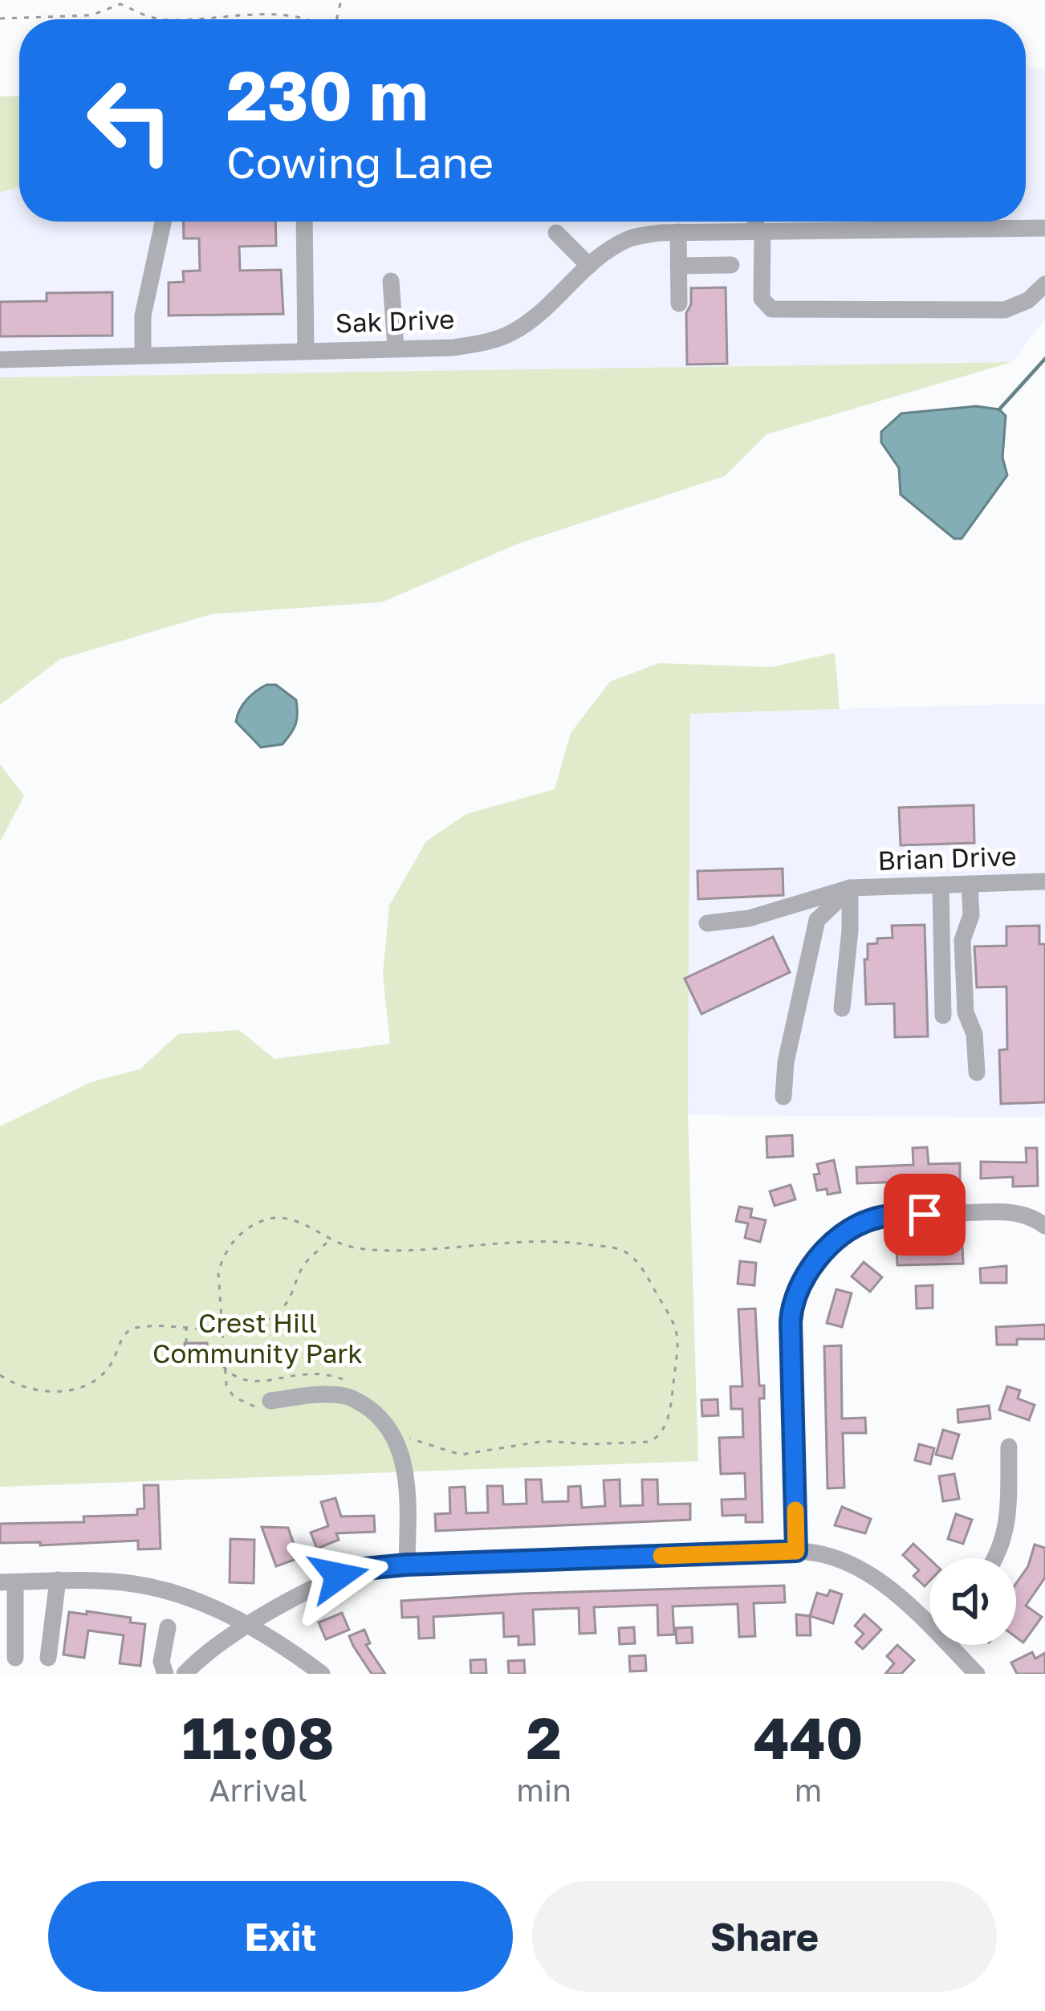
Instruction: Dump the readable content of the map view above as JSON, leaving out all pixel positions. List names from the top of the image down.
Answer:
{
  "streets": {
    "street": ["Sak Drive", "Brian Drive"]
  },
  "parks": ["Crest Hill Community Park"],
  "page": {
    "turn": ["230 m", "Cowing Lane"],
    "eta": [
      "11:08",
      "Arrival",
      "2",
      "min",
      "440",
      "m"
    ],
    "buttons": ["Exit", "Share"]
  }
}
